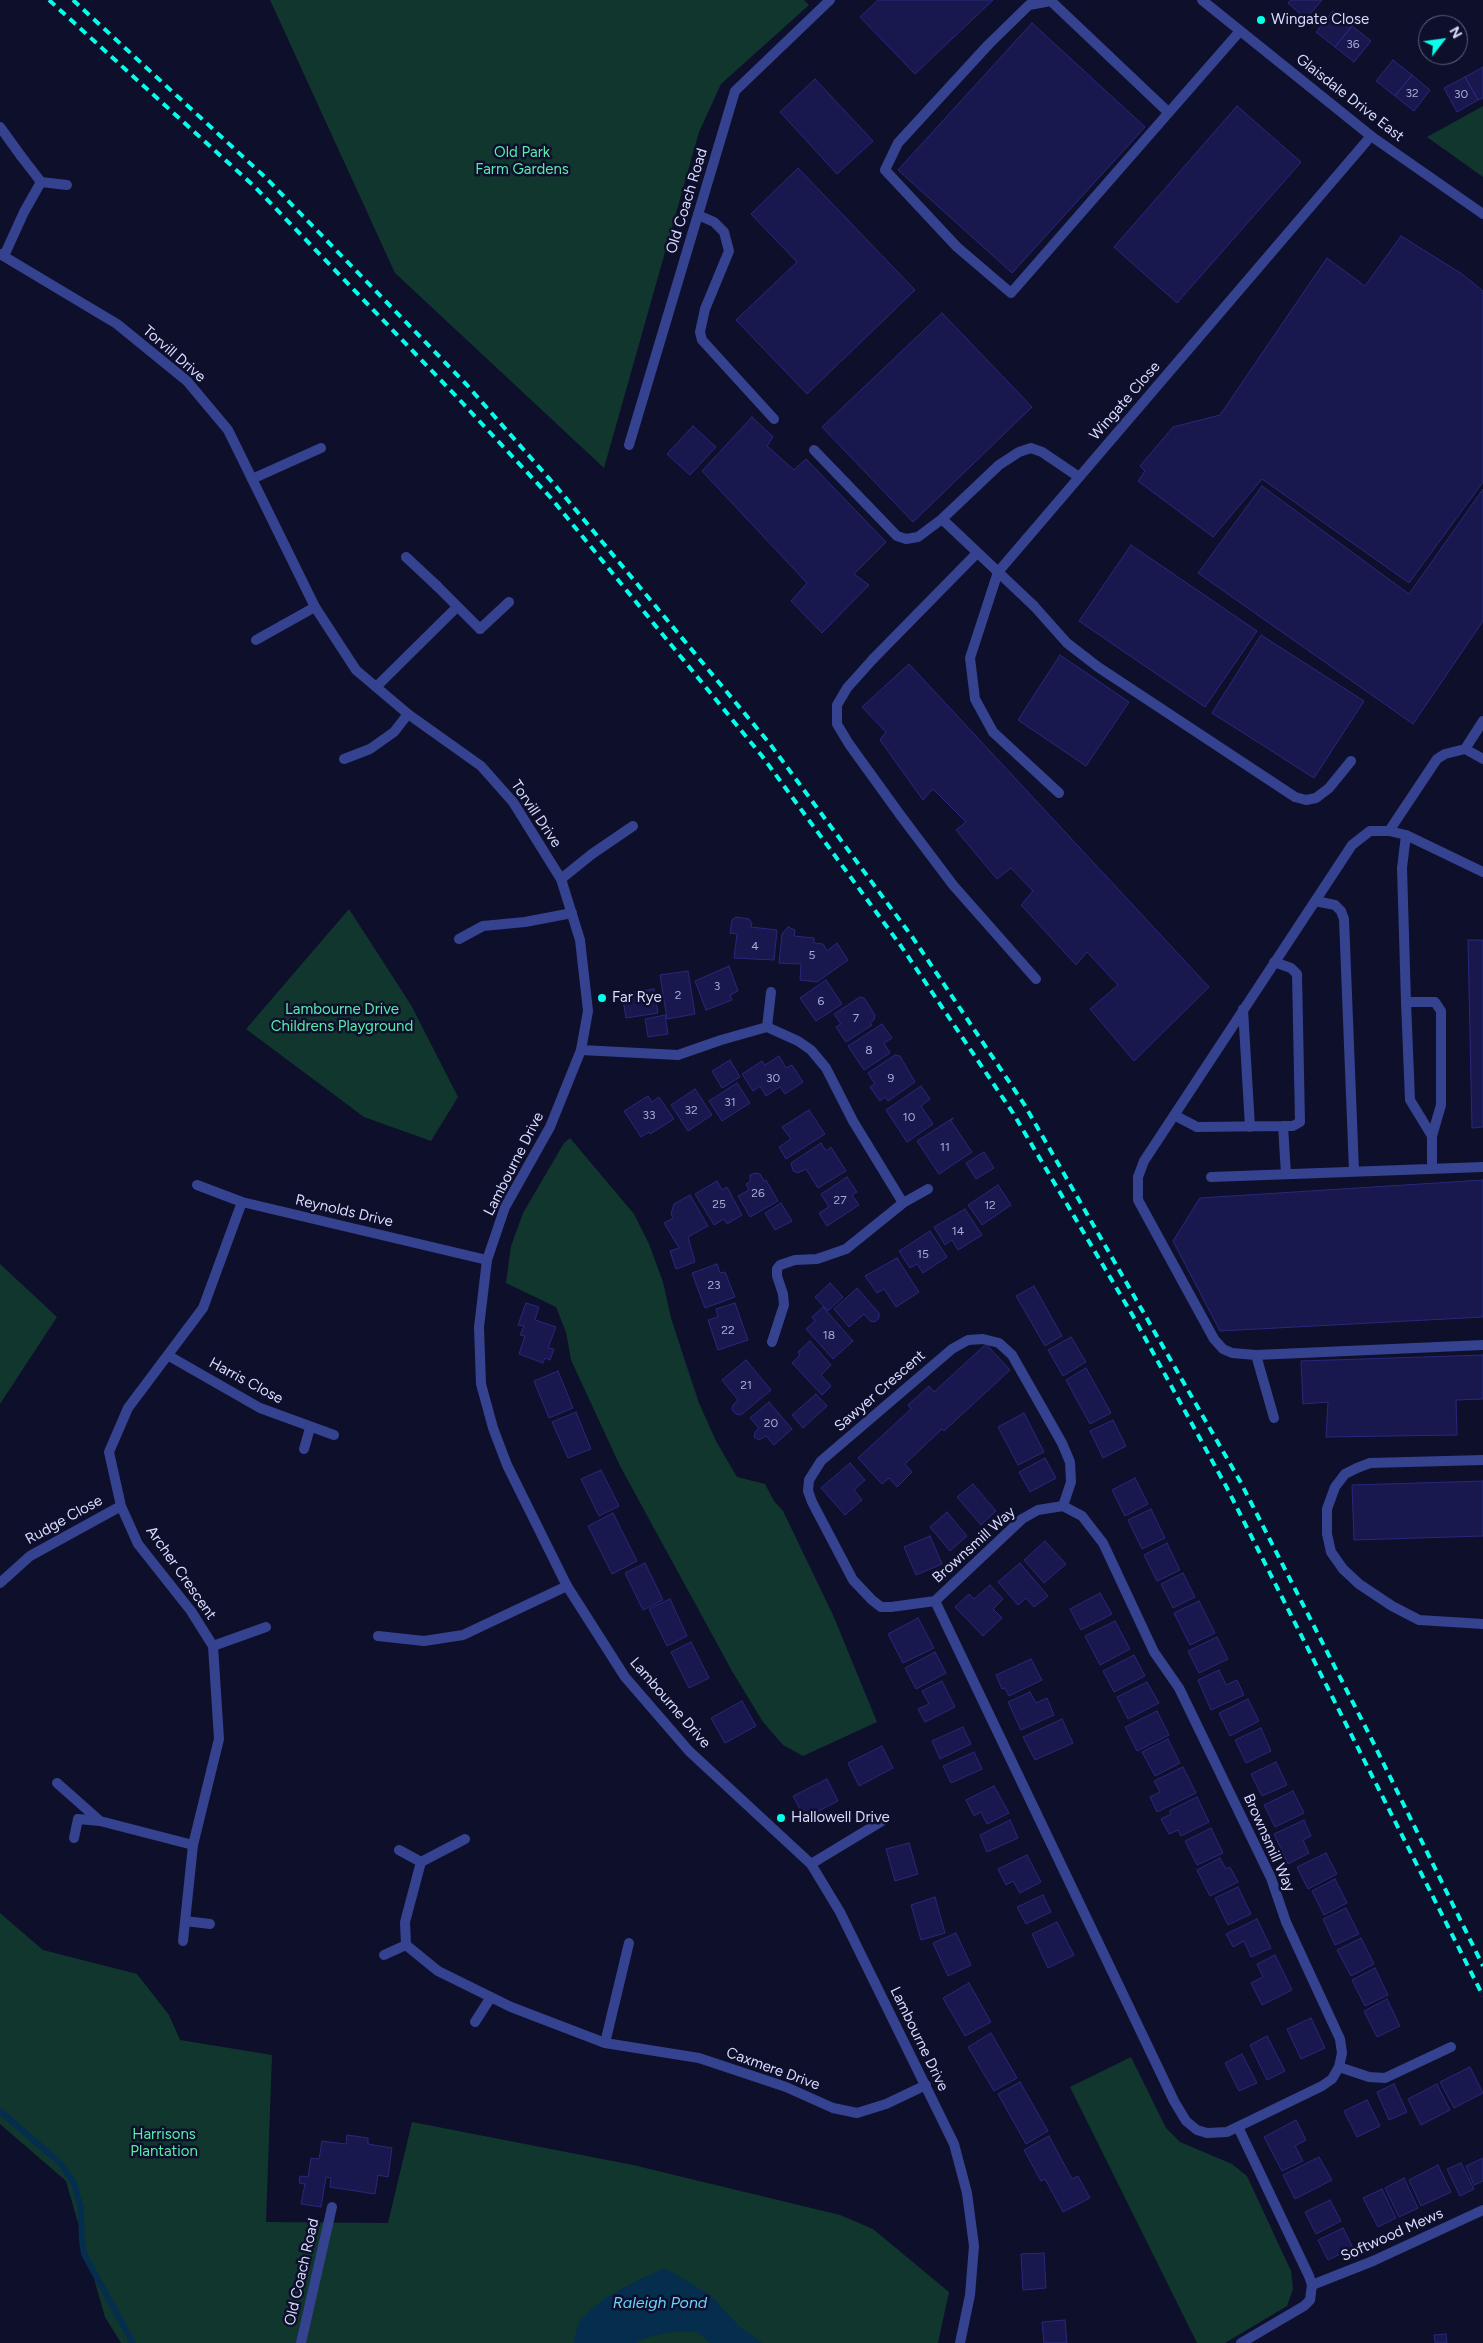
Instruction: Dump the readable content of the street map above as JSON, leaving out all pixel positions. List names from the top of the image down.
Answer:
{
  "streets": {
    "street": [
      "Glaisdale Drive East",
      "Old Coach Road",
      "Torvill Drive",
      "Wingate Close",
      "Lambourne Drive",
      "Reynolds Drive",
      "Harris Close",
      "Sawyer Crescent",
      "Rudge Close",
      "Brownsmill Way",
      "Archer Crescent",
      "Caxmere Drive",
      "Softwood Mews"
    ]
  },
  "crossings": [
    ["Glaisdale Drive East", "Wingate Close"],
    ["Torvill Drive", "Lambourne Drive"],
    ["Lambourne Drive", "Reynolds Drive"],
    ["Lambourne Drive", "Caxmere Drive"],
    ["Reynolds Drive", "Archer Crescent"],
    ["Harris Close", "Archer Crescent"],
    ["Sawyer Crescent", "Brownsmill Way"],
    ["Rudge Close", "Archer Crescent"]
  ],
  "water": ["Raleigh Pond"],
  "parks": ["Old Park Farm Gardens", "Lambourne Drive Childrens Playground", "Harrisons Plantation"],
  "places": ["Wingate Close", "Far Rye", "Hallowell Drive"],
  "house_numbers": [
    "36",
    "32",
    "30",
    "4",
    "5",
    "3",
    "2",
    "6",
    "7",
    "8",
    "30",
    "9",
    "31",
    "32",
    "33",
    "10",
    "11",
    "26",
    "27",
    "25",
    "12",
    "14",
    "15",
    "23",
    "22",
    "18",
    "21",
    "20"
  ],
  "north": "top right"
}
